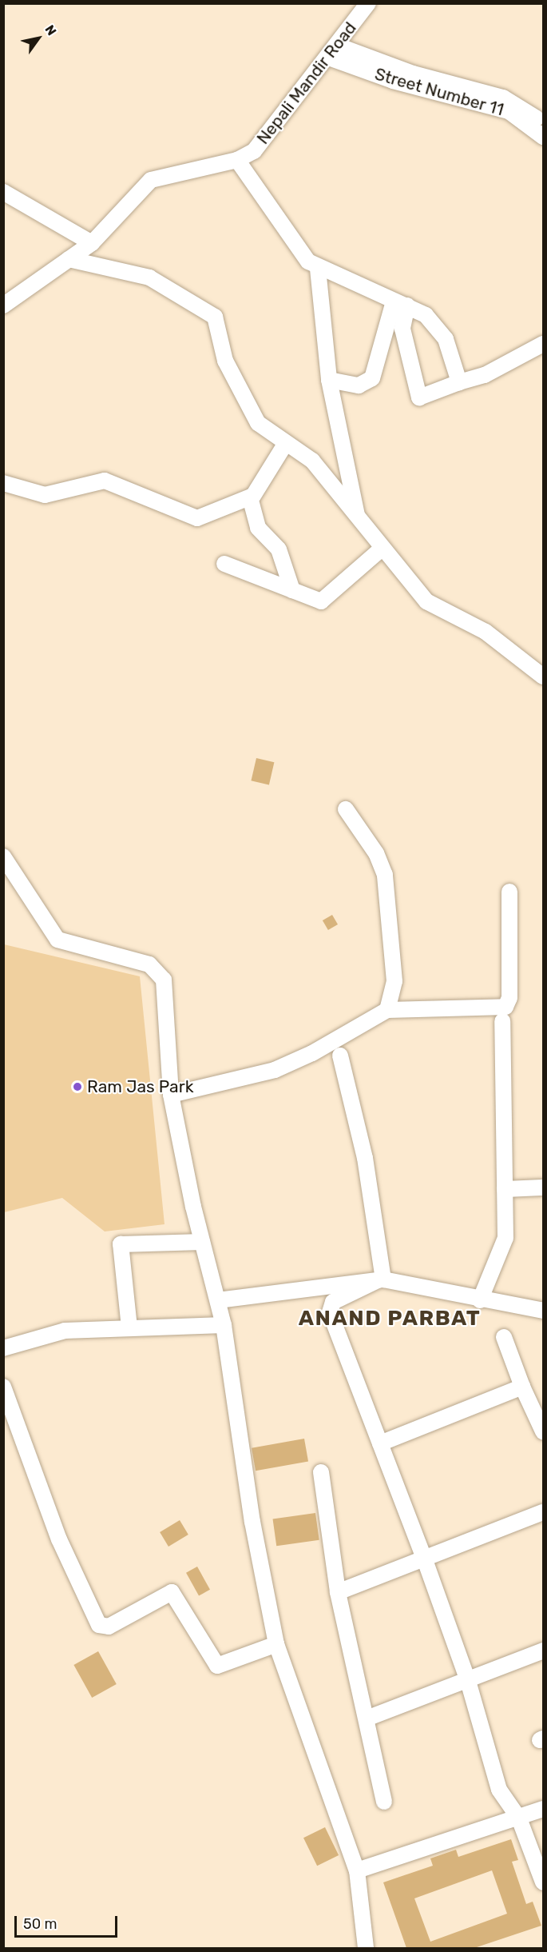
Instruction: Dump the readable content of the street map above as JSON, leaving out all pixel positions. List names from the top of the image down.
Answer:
{
  "streets": {
    "street": ["Nepali Mandir Road", "Street Number 11"]
  },
  "crossings": [
    ["Nepali Mandir Road", "Street Number 11"]
  ],
  "districts": ["ANAND PARBAT"],
  "places": ["Ram Jas Park"],
  "scale_bar": "50 m",
  "north": "top right"
}
